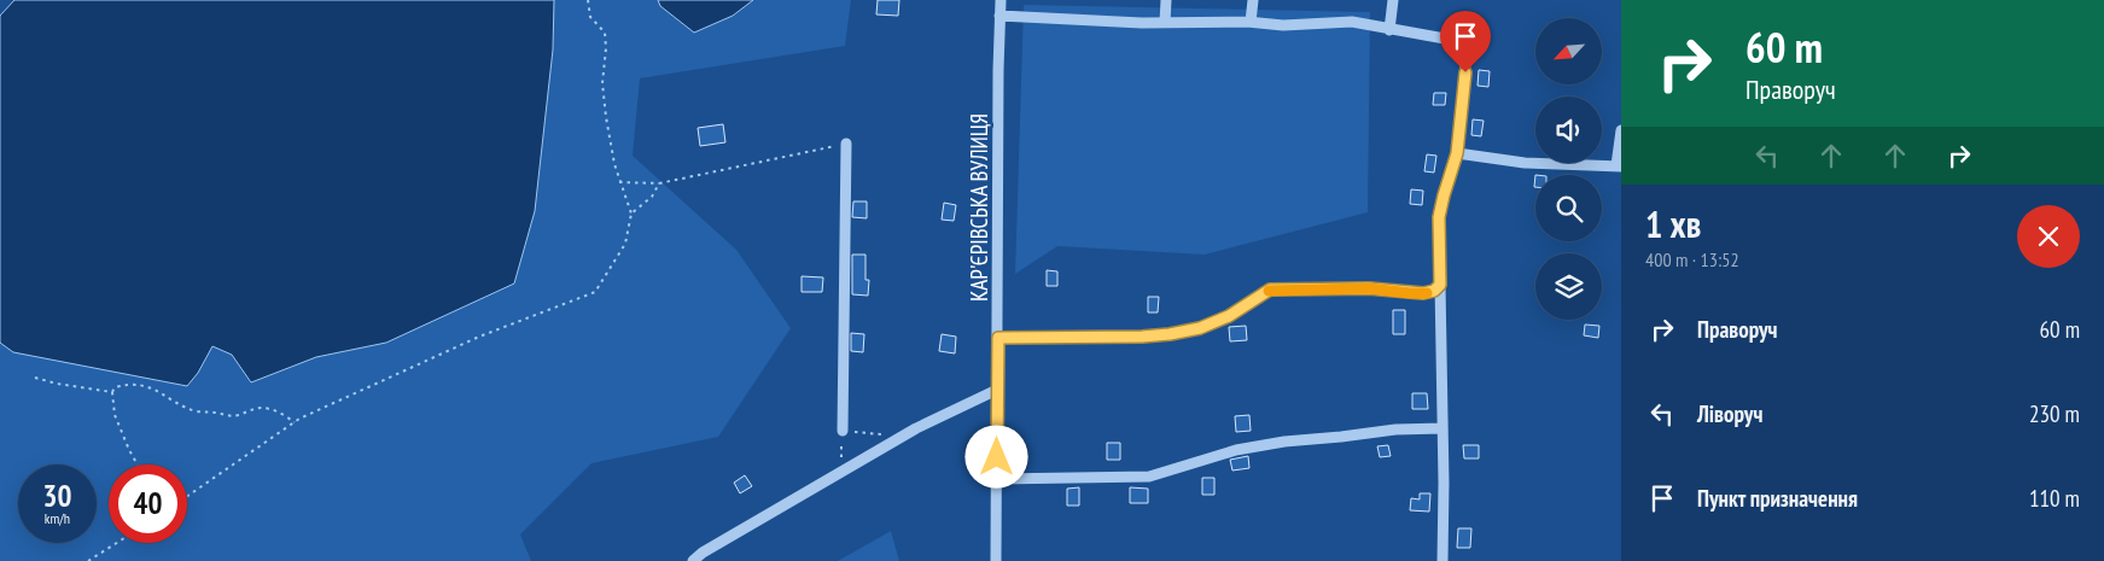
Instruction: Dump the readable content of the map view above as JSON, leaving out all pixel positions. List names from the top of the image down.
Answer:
{
  "streets": {
    "street": ["КАР'ЄРІВСЬКА ВУЛИЦЯ"]
  },
  "north": "bottom left",
  "page": {
    "turn": ["60 m", "Праворуч"],
    "heading": ["1 хв", "400 m · 13:52"],
    "list": [
      {
        "name": "Праворуч",
        "value": "60 m"
      },
      {
        "name": "Ліворуч",
        "value": "230 m"
      },
      {
        "name": "Пункт призначення",
        "value": "110 m"
      }
    ],
    "speed": "30 km/h",
    "limit": "40"
  }
}
